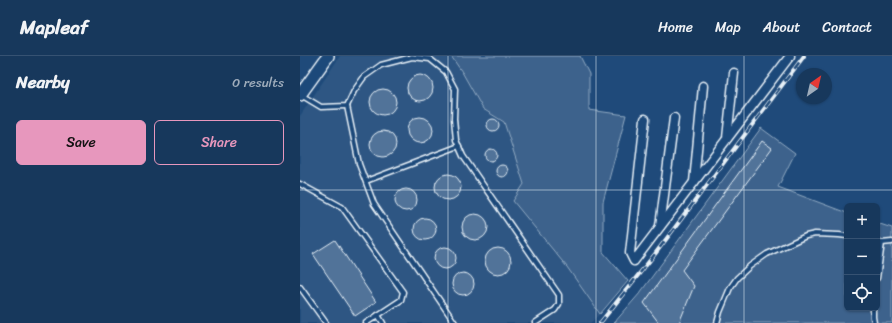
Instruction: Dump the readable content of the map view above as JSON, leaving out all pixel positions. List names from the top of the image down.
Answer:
{
  "north": "top right",
  "page": {
    "header": "Mapleaf",
    "nav": [
      "Home",
      "Map",
      "About",
      "Contact"
    ],
    "heading": ["Nearby", "0 results"],
    "buttons": ["Save", "Share"],
    "map_buttons": ["+", "−"]
  }
}
